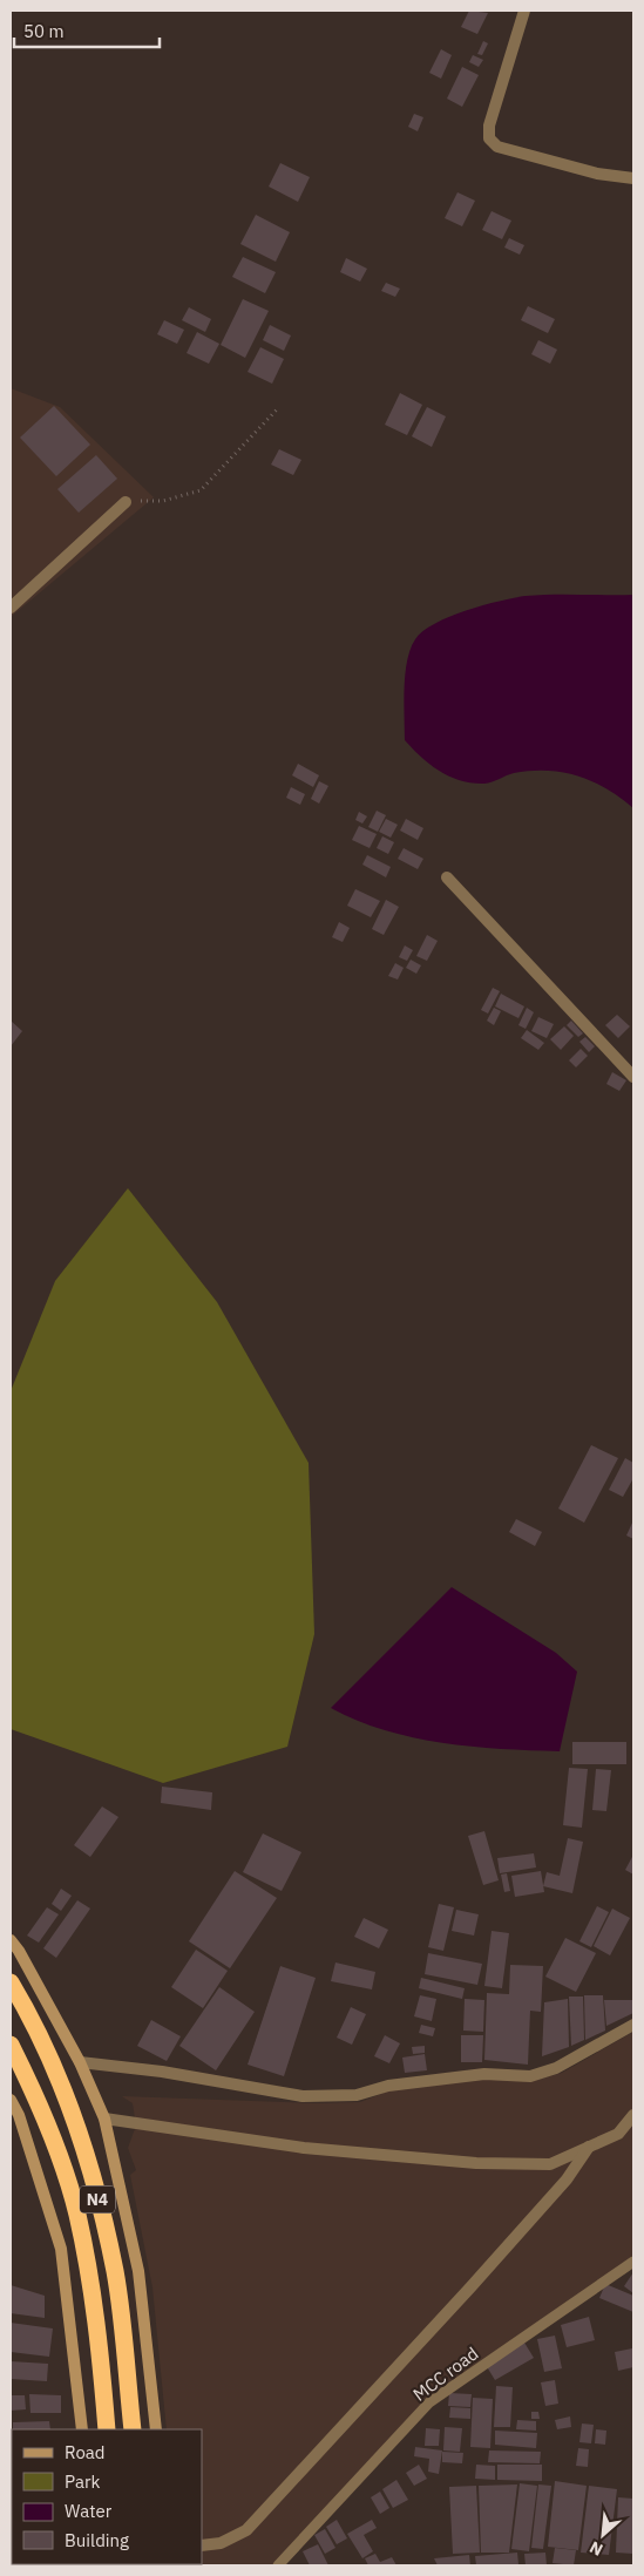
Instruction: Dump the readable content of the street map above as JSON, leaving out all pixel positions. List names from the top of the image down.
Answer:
{
  "streets": {
    "highway": ["N4"],
    "lane": ["MCC road"]
  },
  "legend": [
    "Road",
    "Park",
    "Water",
    "Building"
  ],
  "scale_bar": "50 m",
  "north": "bottom left"
}
